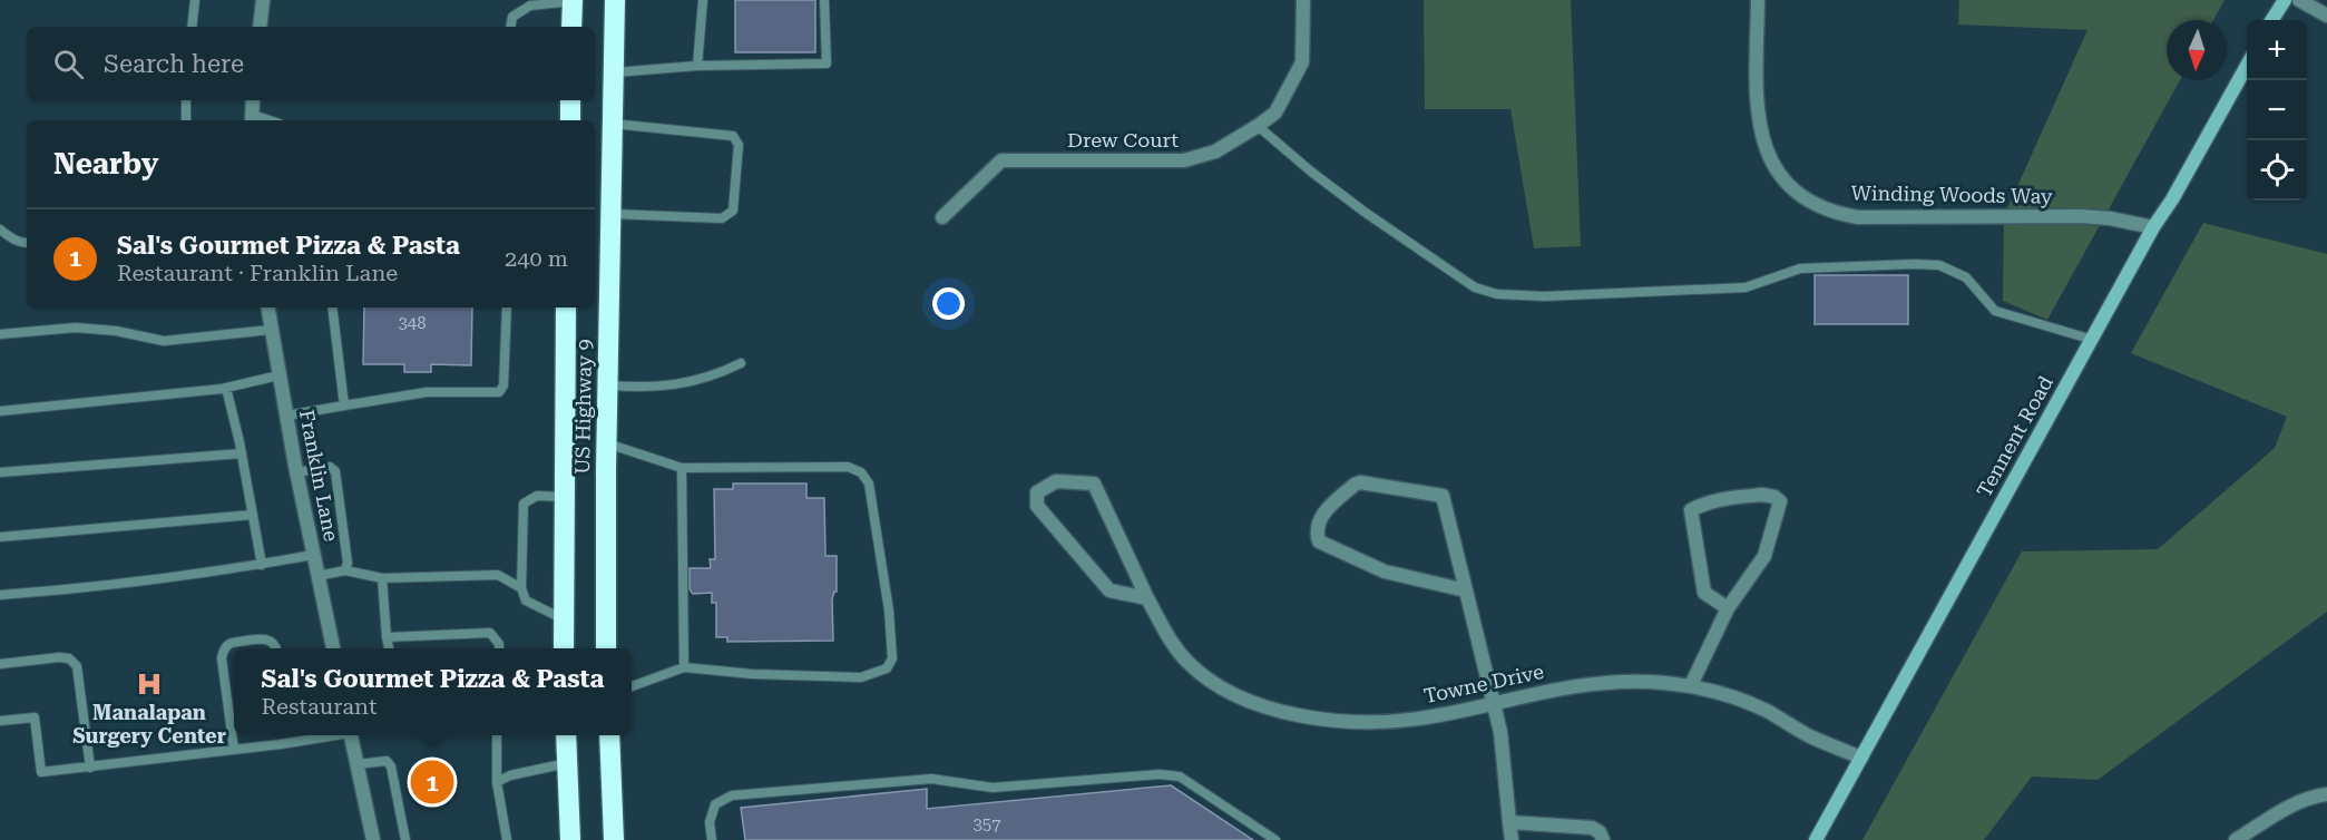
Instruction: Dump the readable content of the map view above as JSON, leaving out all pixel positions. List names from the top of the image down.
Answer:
{
  "streets": {
    "highway": ["US Highway 9"],
    "street": [
      "Drew Court",
      "Winding Woods Way",
      "Tennent Road",
      "Franklin Lane",
      "Towne Drive"
    ]
  },
  "crossings": [
    ["Winding Woods Way", "Tennent Road"],
    ["Tennent Road", "Towne Drive"]
  ],
  "places": {
    "hospital": ["Manalapan Surgery Center"]
  },
  "house_numbers": ["348", "357"],
  "north": "bottom",
  "page": {
    "map_buttons": ["+", "−"],
    "search": "Search here",
    "heading": "Nearby",
    "list": [
      {
        "mark": "1",
        "name": "Sal's Gourmet Pizza & Pasta",
        "note": "Restaurant · Franklin Lane",
        "value": "240 m"
      }
    ],
    "popup": ["Sal's Gourmet Pizza & Pasta", "Restaurant"],
    "pins": "1"
  }
}
